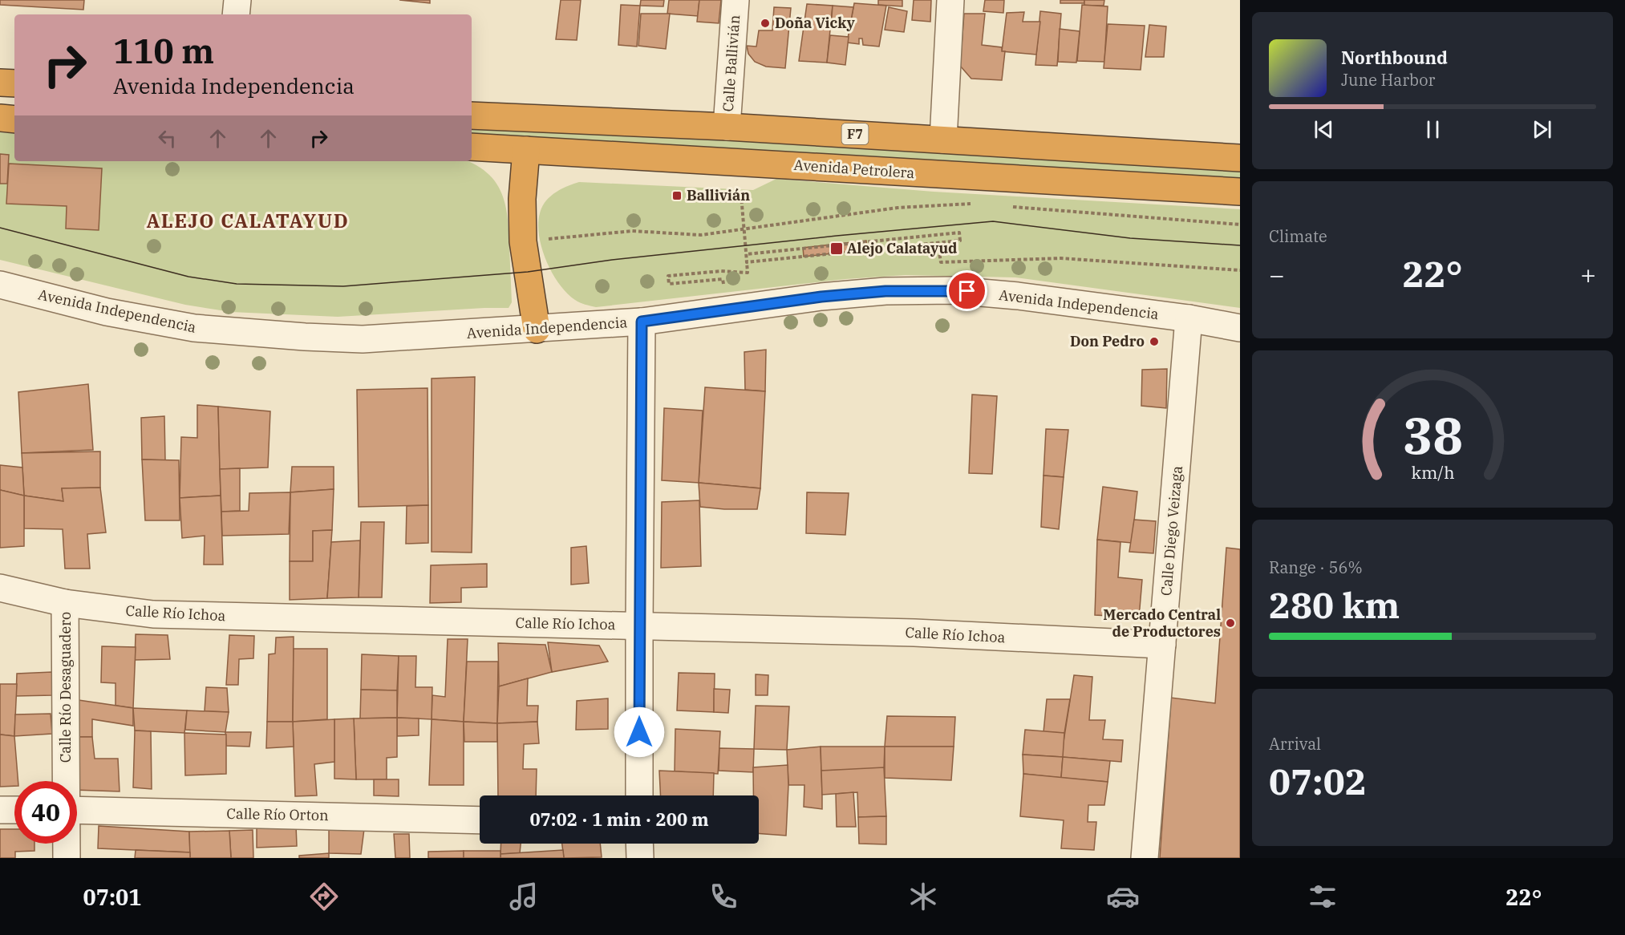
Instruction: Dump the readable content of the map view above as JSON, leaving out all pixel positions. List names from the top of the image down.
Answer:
{
  "streets": {
    "highway": ["F7", "Avenida Petrolera"],
    "street": [
      "Calle Ballivián",
      "Avenida Independencia",
      "Calle Diego Veizaga",
      "Calle Río Ichoa",
      "Calle Río Desaguadero",
      "Calle Río Orton"
    ]
  },
  "crossings": [
    ["Calle Ballivián", "F7"],
    ["Avenida Independencia", "Calle Diego Veizaga"],
    ["Calle Diego Veizaga", "Calle Río Ichoa"],
    ["Calle Río Ichoa", "Calle Río Desaguadero"]
  ],
  "districts": ["ALEJO CALATAYUD"],
  "places": {
    "other": ["Doña Vicky", "Don Pedro", "Mercado Central de Productores"],
    "transit": ["Ballivián", "Alejo Calatayud"]
  },
  "page": {
    "turn": ["110 m", "Avenida Independencia"],
    "song": ["Northbound", "June Harbor"],
    "tile": [
      "Climate",
      ["Range · 56%", "280 km"],
      ["Arrival", "07:02"]
    ],
    "heat": ["−", "22°", "+"],
    "limit": "40",
    "trip": "07:02 · 1 min · 200 m",
    "tabs": ["07:01", "22°"],
    "gauge": ["38", "km/h"]
  }
}
